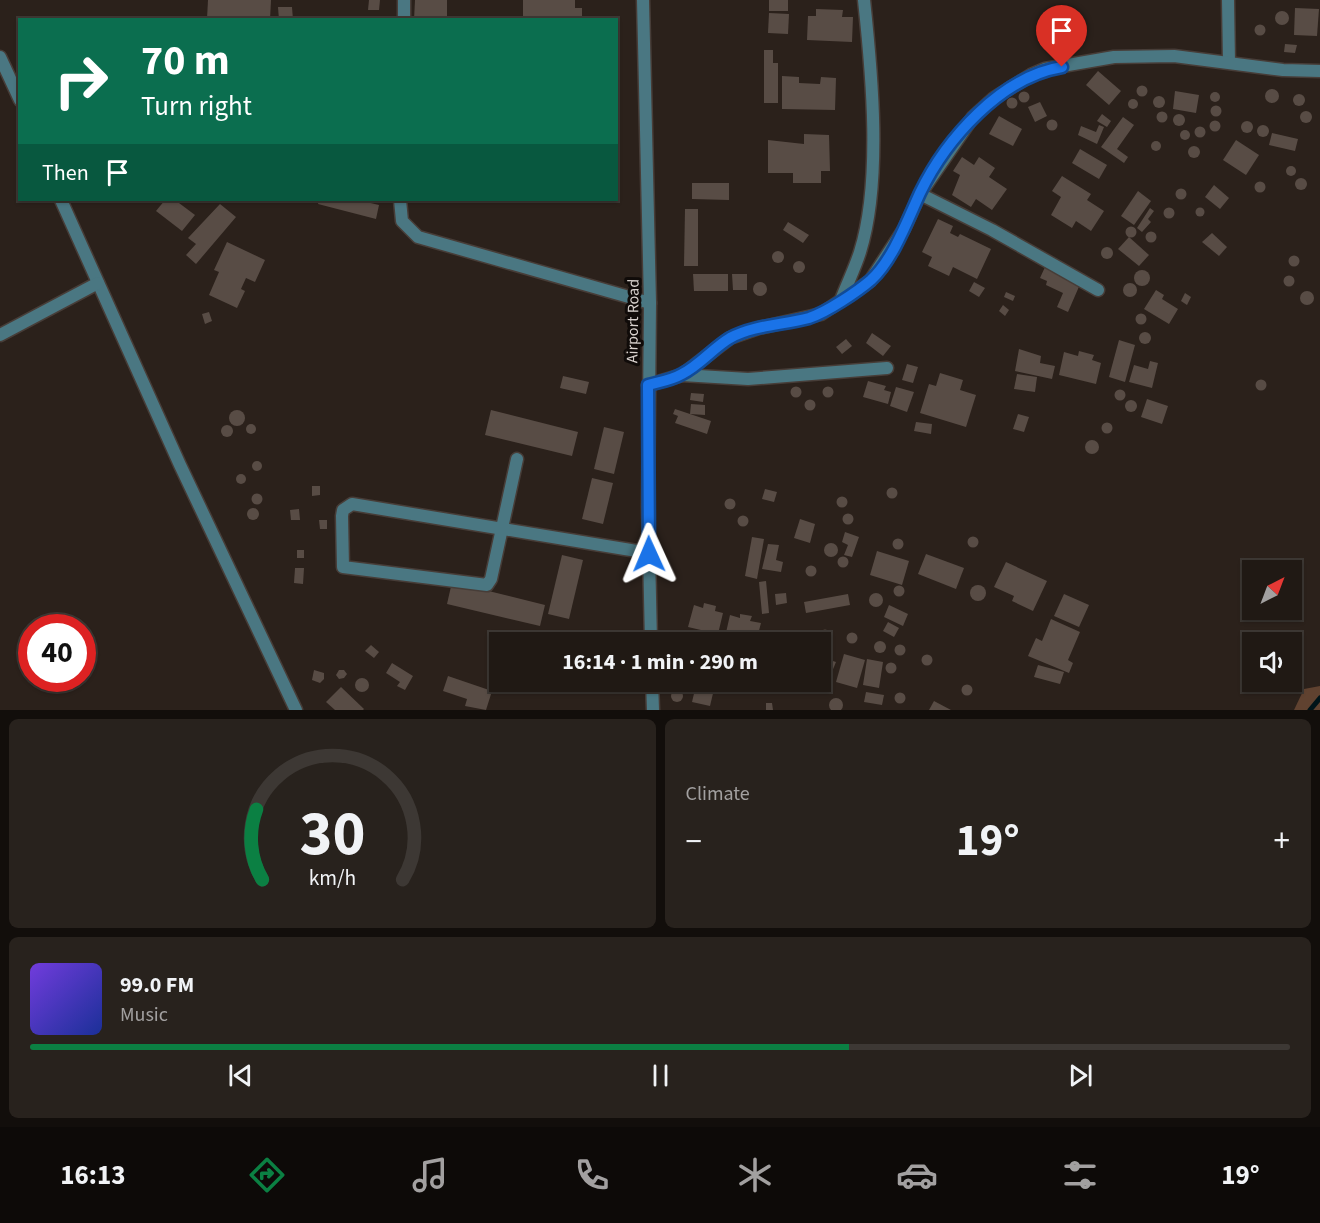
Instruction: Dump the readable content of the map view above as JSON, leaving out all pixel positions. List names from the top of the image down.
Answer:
{
  "streets": {
    "street": ["Airport Road"]
  },
  "north": "top right",
  "page": {
    "turn": ["70 m", "Turn right"],
    "then": "Then",
    "limit": "40",
    "trip": "16:14 · 1 min · 290 m",
    "tile": "Climate",
    "heat": ["−", "19°", "+"],
    "song": ["99.0 FM", "Music"],
    "tabs": ["16:13", "19°"],
    "gauge": ["30", "km/h"]
  }
}
